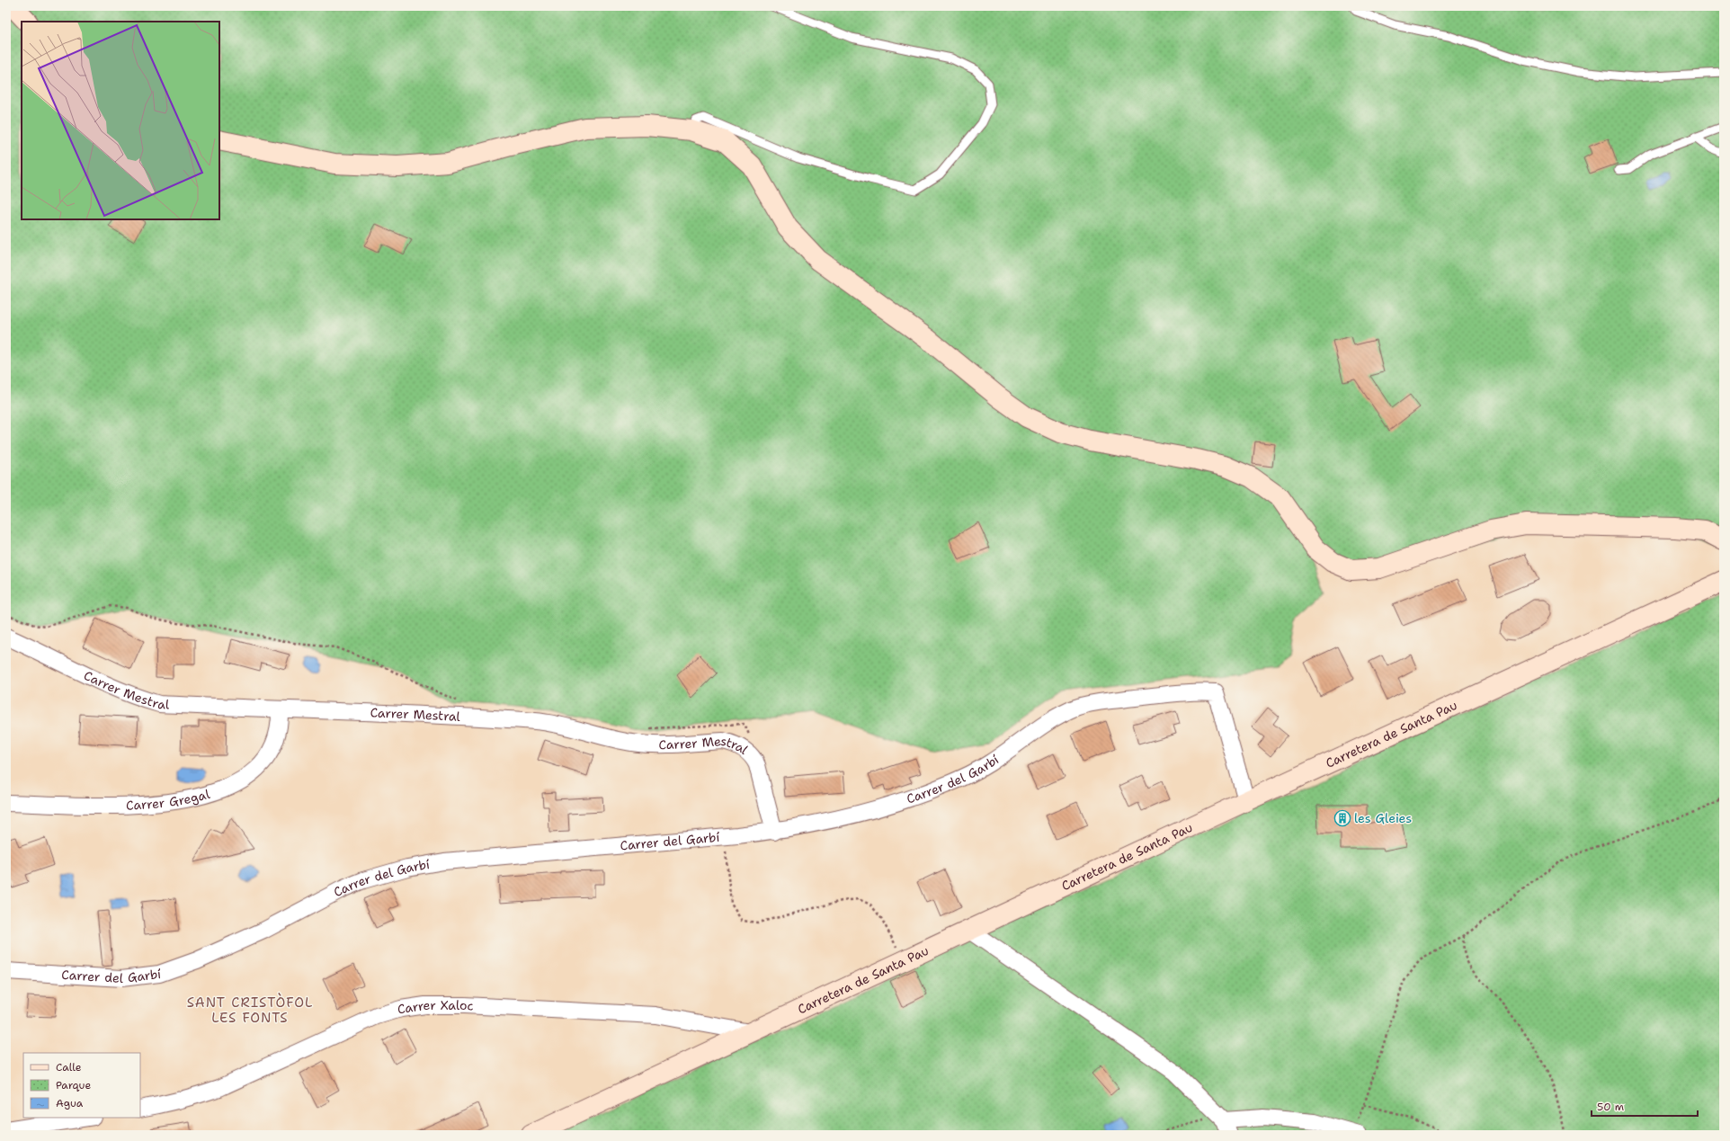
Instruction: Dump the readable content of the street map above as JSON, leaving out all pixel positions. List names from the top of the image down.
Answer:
{
  "streets": {
    "street": [
      "Carrer Mestral",
      "Carretera de Santa Pau",
      "Carrer del Garbí",
      "Carrer Gregal",
      "Carrer Xaloc"
    ]
  },
  "crossings": [
    ["Carrer Mestral", "Carrer del Garbí"],
    ["Carrer Mestral", "Carrer Gregal"],
    ["Carretera de Santa Pau", "Carrer del Garbí"],
    ["Carretera de Santa Pau", "Carrer Xaloc"]
  ],
  "districts": ["SANT CRISTÒFOL LES FONTS"],
  "places": {
    "building": ["les Gleies"]
  },
  "legend": ["Calle", "Parque", "Agua"],
  "scale_bar": "50 m"
}
